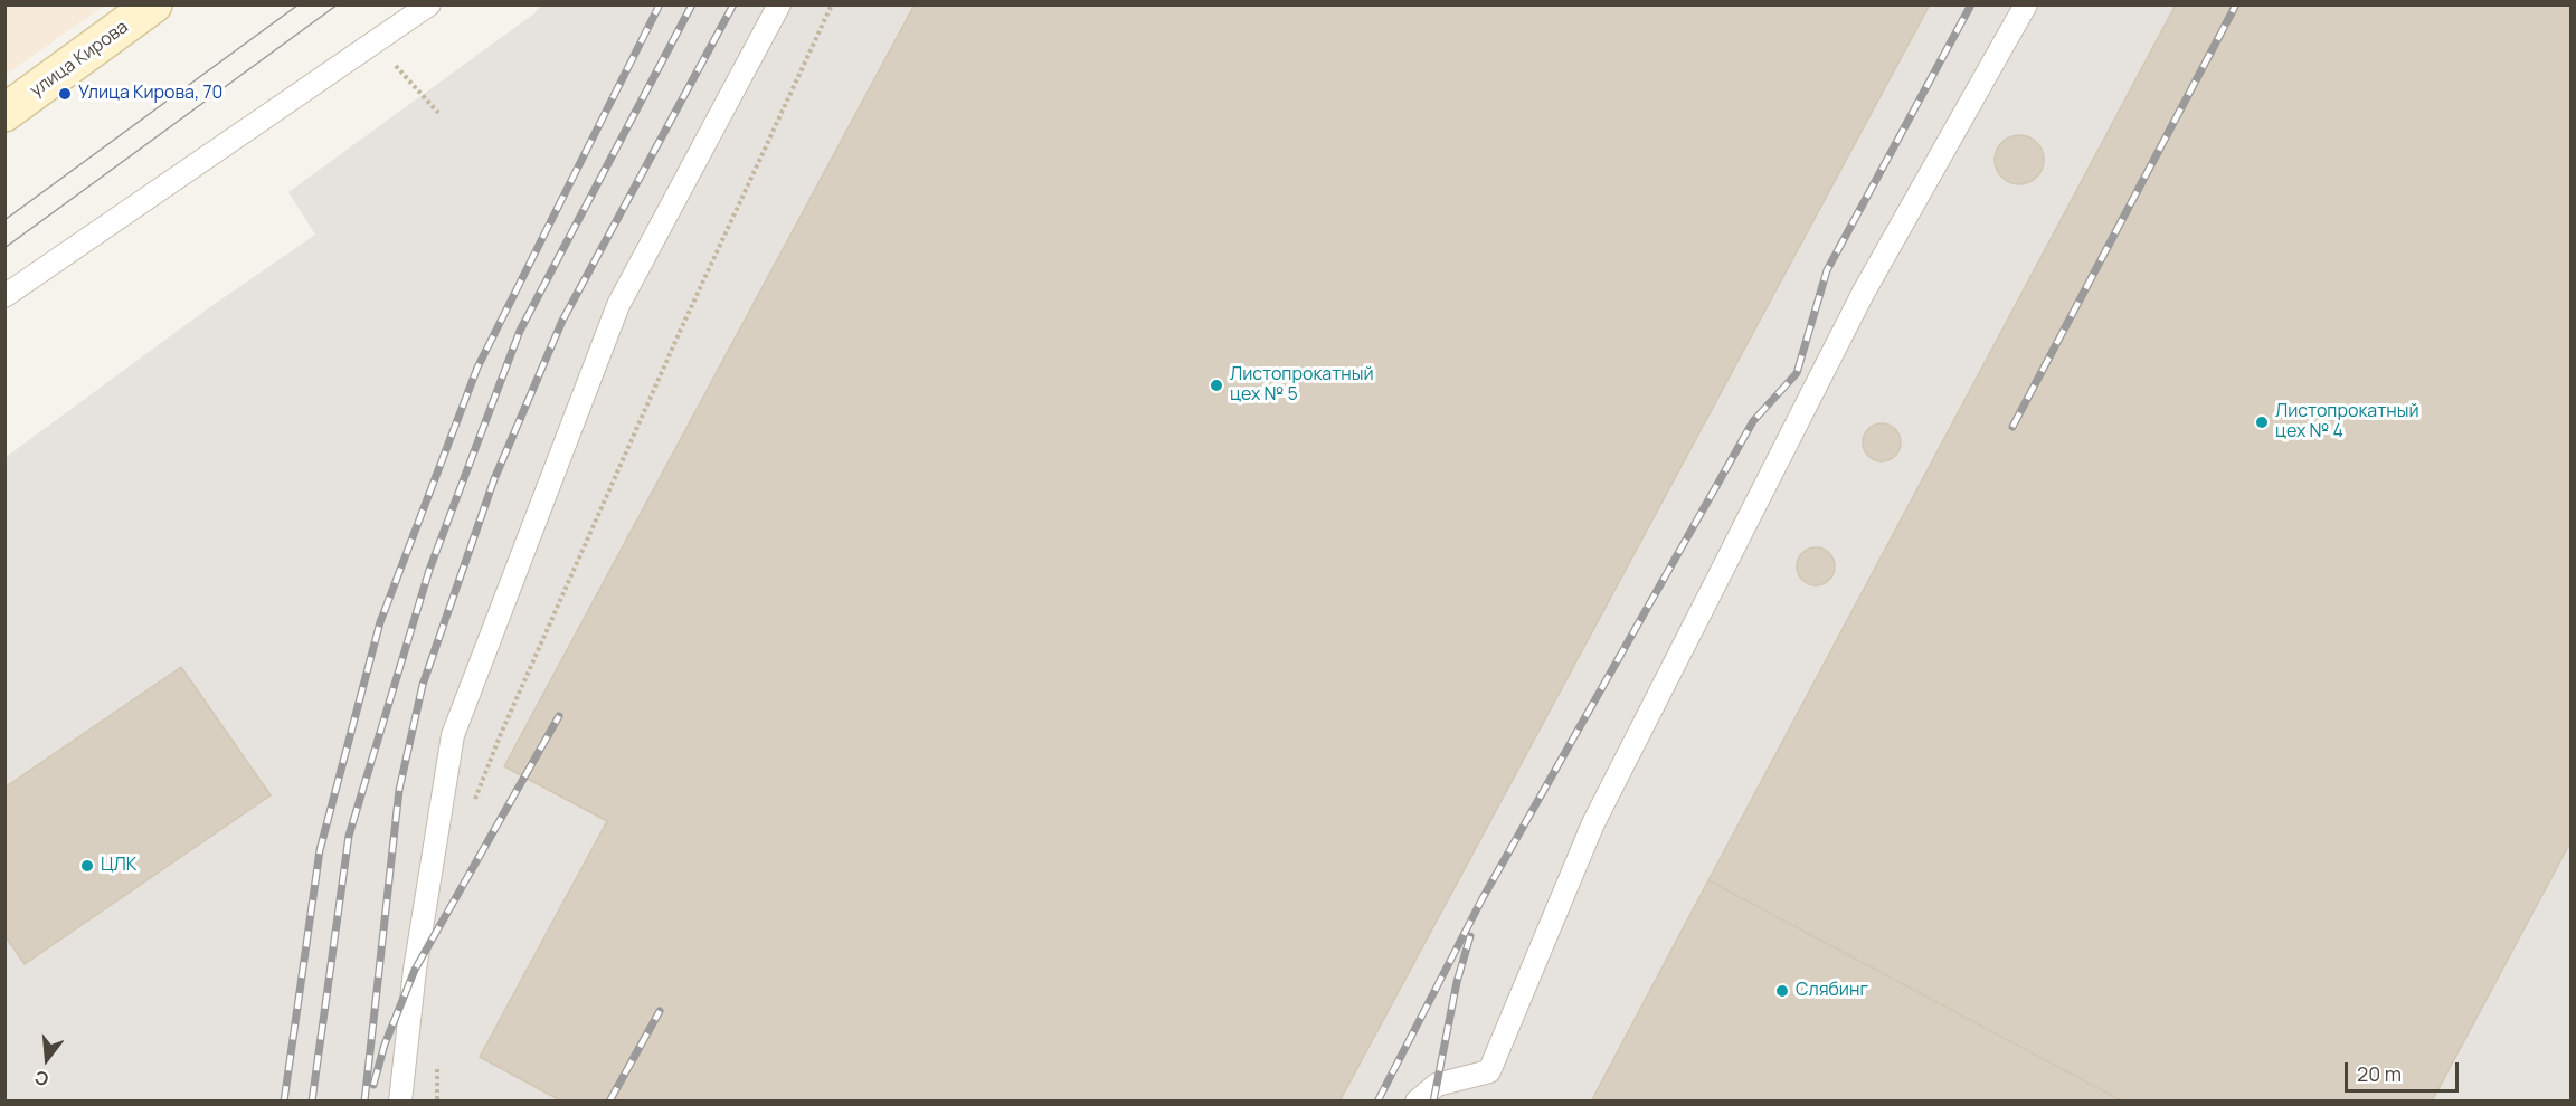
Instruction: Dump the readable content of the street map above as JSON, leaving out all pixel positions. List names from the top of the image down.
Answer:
{
  "streets": {
    "main road": ["улица Кирова"]
  },
  "places": [
    "Улица Кирова, 70",
    "Листопрокатный цех № 5",
    "Листопрокатный цех № 4",
    "ЦЛК",
    "Слябинг"
  ],
  "scale_bar": "20 m",
  "north": "bottom"
}
